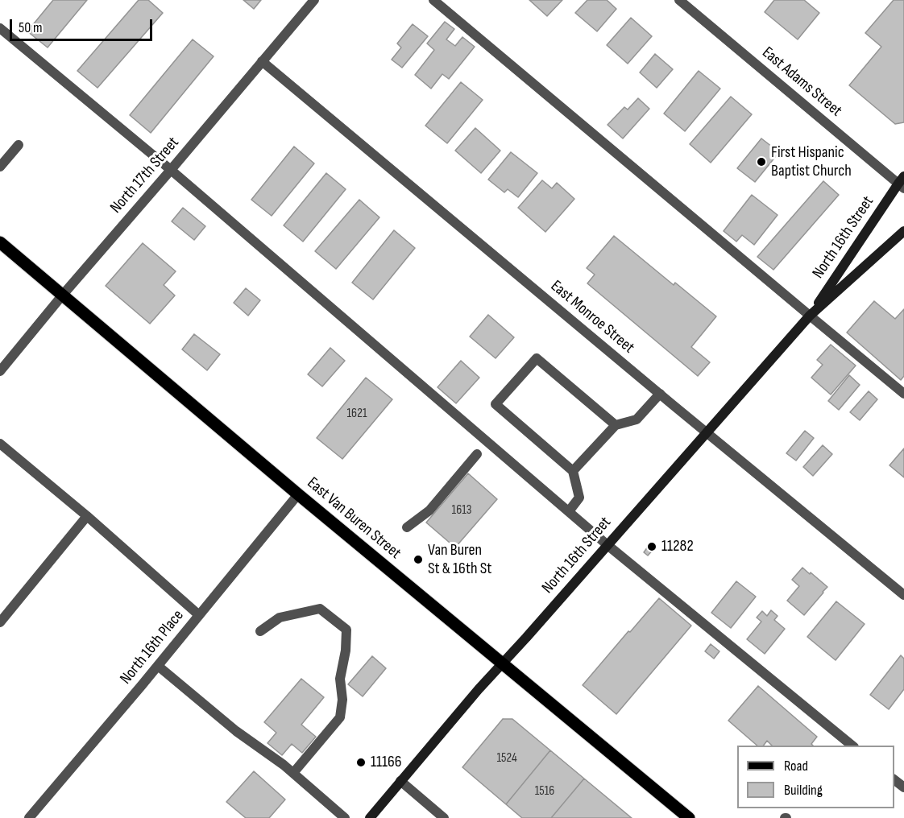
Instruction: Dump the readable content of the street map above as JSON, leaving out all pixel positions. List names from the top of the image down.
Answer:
{
  "streets": {
    "main road": ["North 16th Street", "East Van Buren Street"],
    "street": [
      "East Adams Street",
      "North 17th Street",
      "East Monroe Street",
      "North 16th Place"
    ]
  },
  "crossings": [
    ["East Adams Street", "North 16th Street"],
    ["North 17th Street", "East Monroe Street"],
    ["North 17th Street", "East Van Buren Street"],
    ["North 16th Street", "East Monroe Street"],
    ["North 16th Street", "East Van Buren Street"],
    ["East Van Buren Street", "North 16th Place"]
  ],
  "places": [
    "First Hispanic Baptist Church",
    "11282",
    "Van Buren St & 16th St",
    "11166"
  ],
  "house_numbers": [
    "1621",
    "1613",
    "1524",
    "1516"
  ],
  "legend": ["Road", "Building"],
  "scale_bar": "50 m"
}
